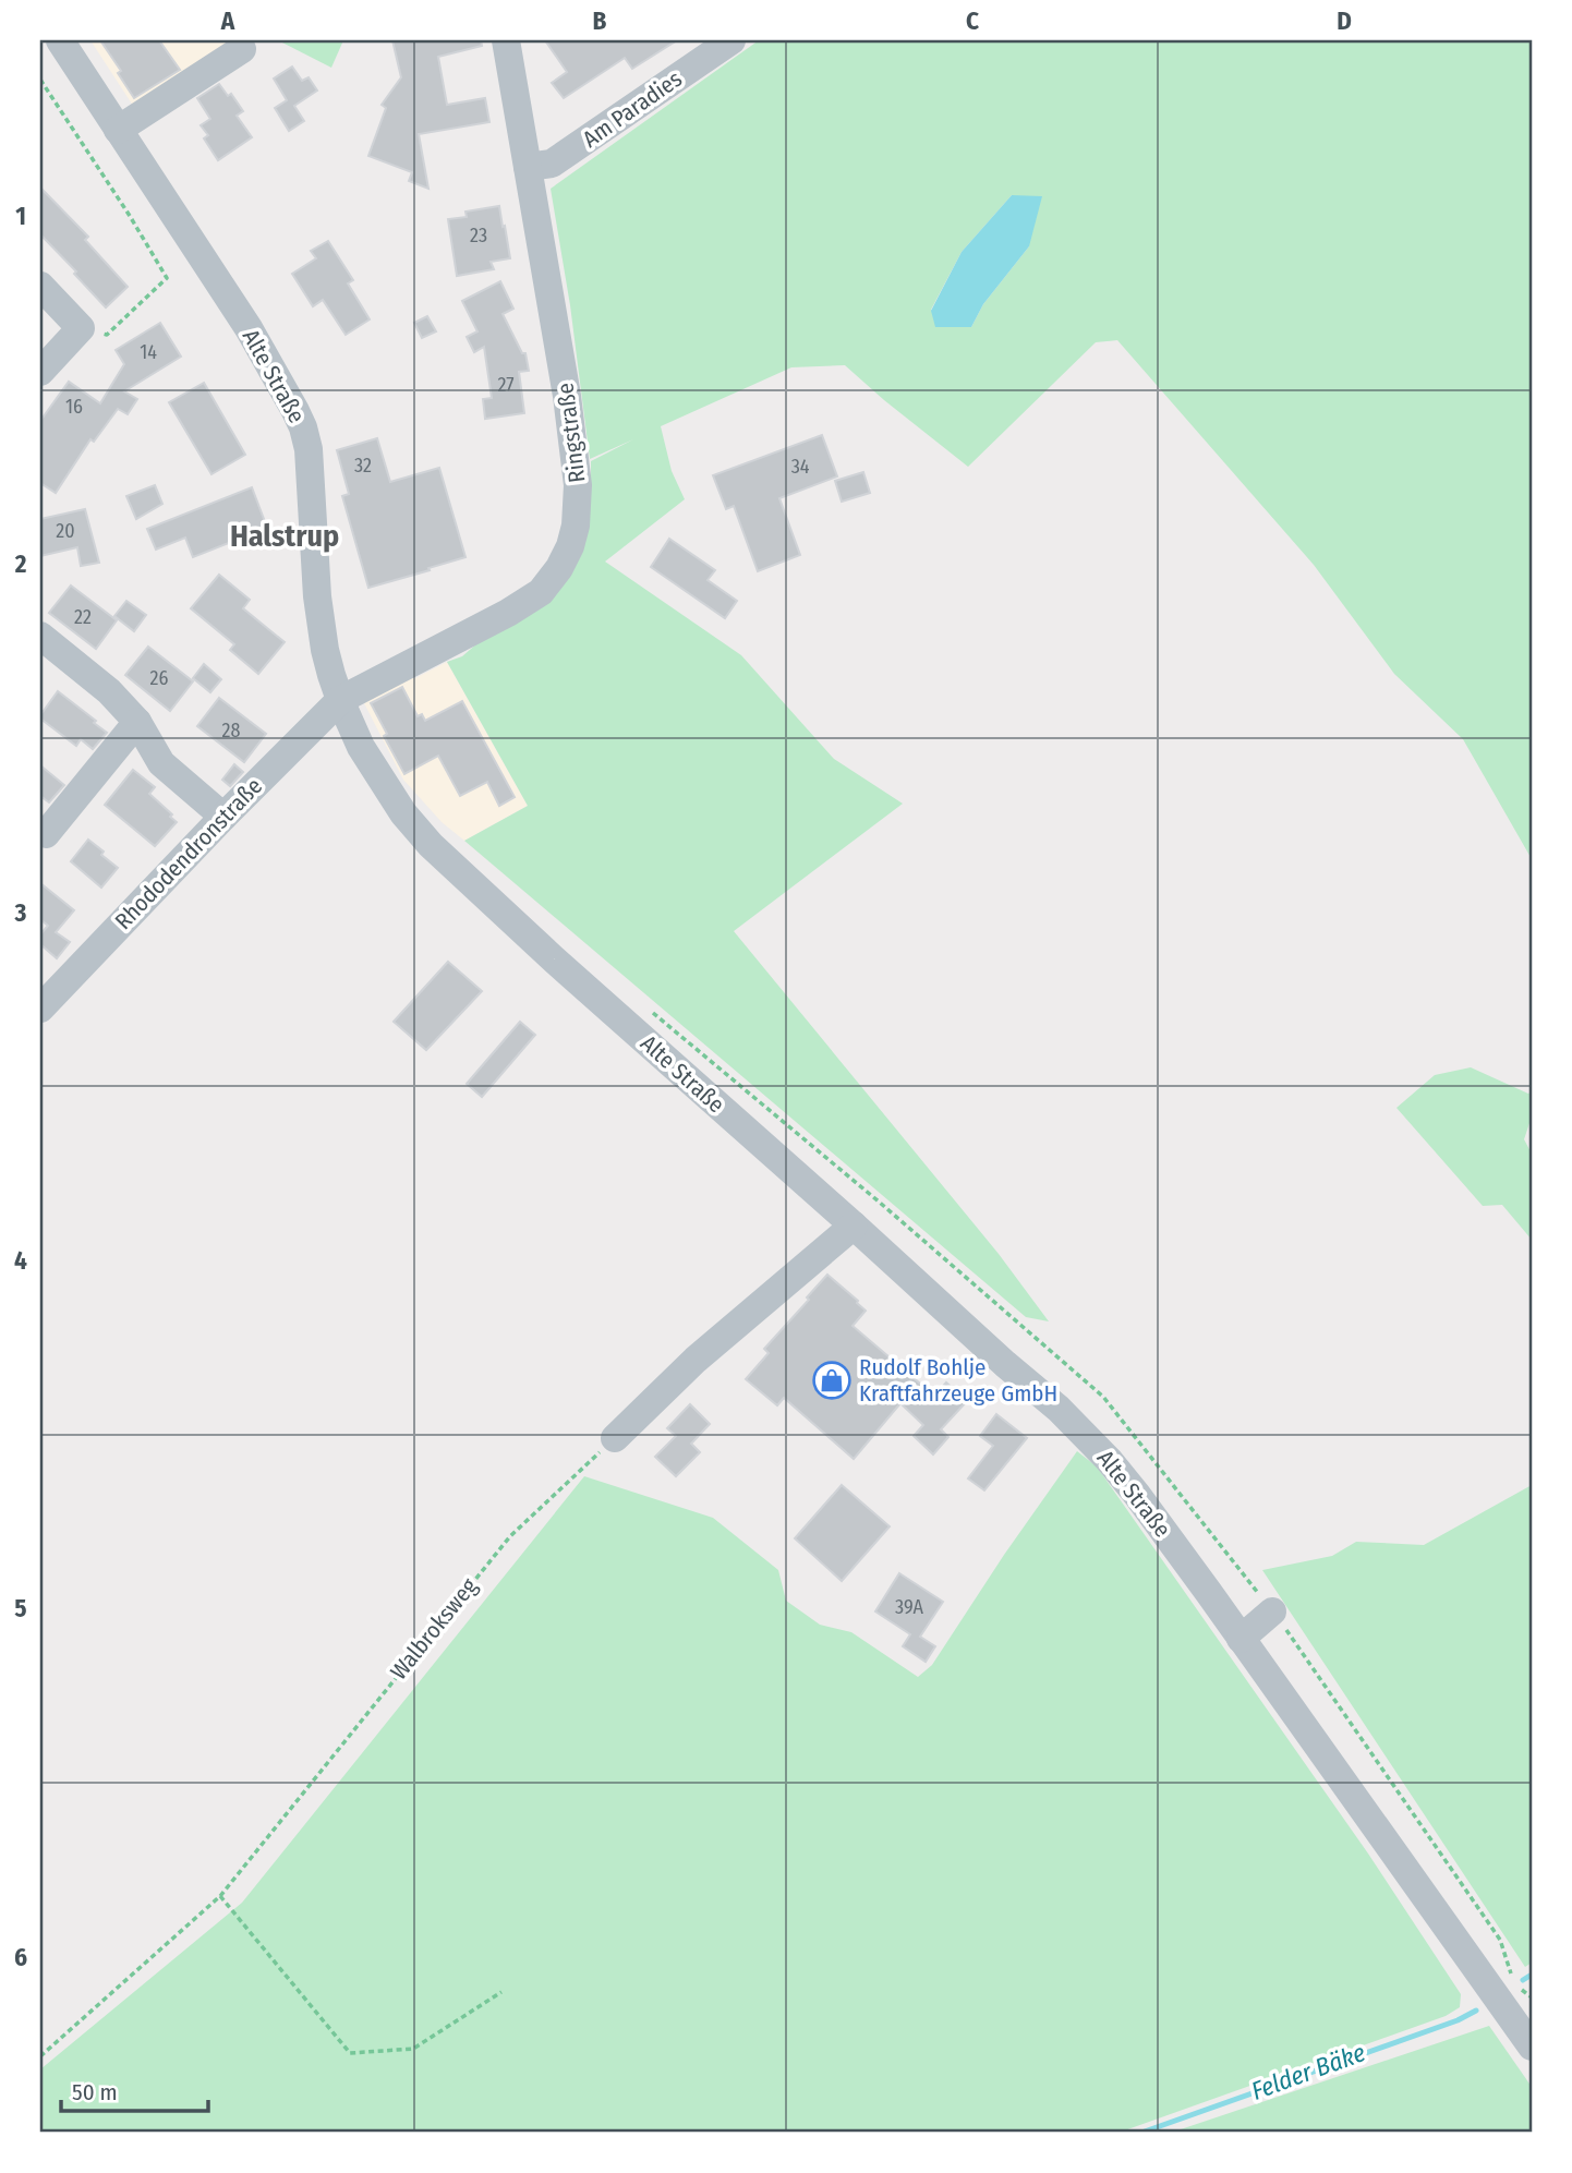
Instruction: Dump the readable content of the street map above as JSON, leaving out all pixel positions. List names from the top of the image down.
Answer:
{
  "streets": {
    "street": [
      "Am Paradies",
      "Alte Straße",
      "Ringstraße",
      "Rhododendronstraße"
    ],
    "path": ["Walbroksweg"]
  },
  "crossings": [
    ["Am Paradies", "Ringstraße"],
    ["Alte Straße", "Ringstraße"],
    ["Alte Straße", "Rhododendronstraße"],
    ["Ringstraße", "Rhododendronstraße"]
  ],
  "districts": ["Halstrup"],
  "water": ["Felder Bäke"],
  "places": {
    "shop": ["Rudolf Bohlje Kraftfahrzeuge GmbH"]
  },
  "house_numbers": [
    "23",
    "14",
    "27",
    "16",
    "32",
    "34",
    "20",
    "22",
    "26",
    "28",
    "39A"
  ],
  "scale_bar": "50 m",
  "grid": {
    "columns": [
      "A",
      "B",
      "C",
      "D"
    ],
    "rows": [
      "1",
      "2",
      "3",
      "4",
      "5",
      "6"
    ]
  }
}
